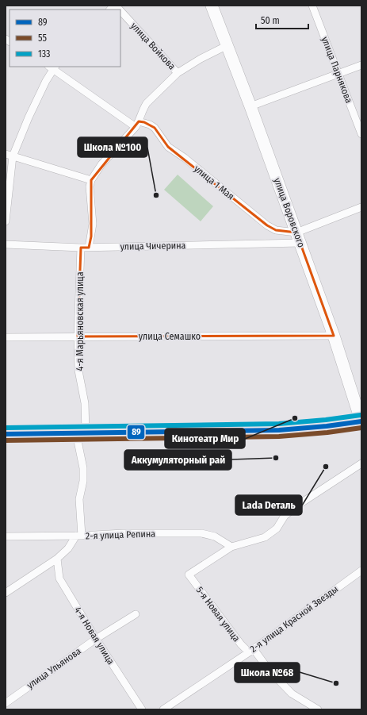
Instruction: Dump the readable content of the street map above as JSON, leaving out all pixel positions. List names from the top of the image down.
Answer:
{
  "streets": {
    "main road": ["улица Воровского"],
    "street": [
      "улица Войкова",
      "улица Парнякова",
      "улица 1 Мая",
      "улица Чичерина",
      "4-я Марьяновская улица",
      "улица Семашко",
      "2-я улица Репина",
      "5-я Новая улица",
      "2-я улица Красной Звезды",
      "4-я Новая улица",
      "улица Ульянова"
    ]
  },
  "crossings": [
    ["улица 1 Мая", "улица Воровского"],
    ["улица 1 Мая", "улица Чичерина"],
    ["улица Воровского", "улица Чичерина"],
    ["улица Воровского", "улица Семашко"],
    ["улица Чичерина", "4-я Марьяновская улица"],
    ["4-я Марьяновская улица", "улица Семашко"],
    ["4-я Марьяновская улица", "2-я улица Репина"],
    ["2-я улица Репина", "5-я Новая улица"],
    ["5-я Новая улица", "2-я улица Красной Звезды"],
    ["4-я Новая улица", "улица Ульянова"]
  ],
  "places": [
    "Школа №100",
    "Кинотеатр Мир",
    "Аккумуляторный рай",
    "Lada Dеталь",
    "Школа №68"
  ],
  "lines": ["transit line 133", "transit line 89", "transit line 55"],
  "legend": ["89", "55", "133"],
  "scale_bar": "50 m"
}
